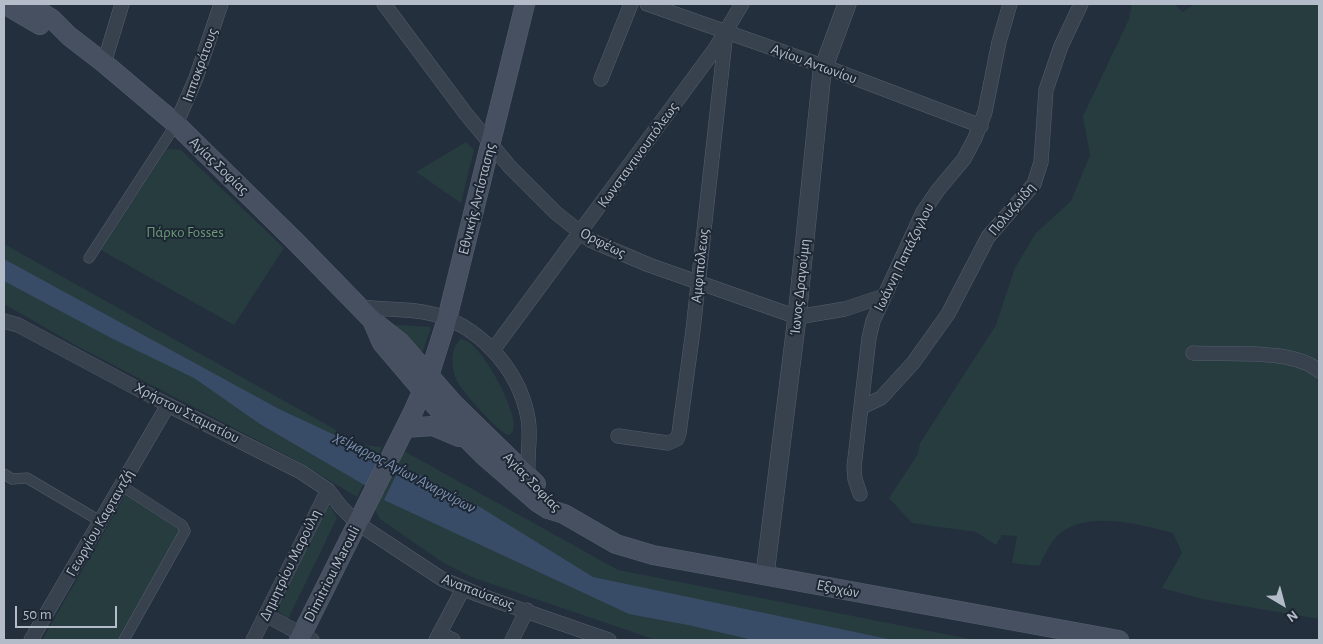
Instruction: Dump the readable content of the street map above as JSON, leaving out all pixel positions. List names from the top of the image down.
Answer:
{
  "streets": {
    "main road": [
      "Αγίας Σοφίας",
      "Εθνικής Αντίστασης",
      "Dimitriou Marouli",
      "Εξοχών"
    ],
    "street": [
      "Αγίου Αντωνίου",
      "Ιπποκράτους",
      "Κωνσταντινουπόλεως",
      "Πολυζωίδη",
      "Ορφέως",
      "Ιωάννη Παπάζογλου",
      "Αμφιπόλεως",
      "Ίωνος Δραγούμη",
      "Χρήστου Σταματίου",
      "Γεωργίου Καφταντζή",
      "Δημητρίου Μαρούλη",
      "Αναπαύσεως"
    ]
  },
  "crossings": [
    ["Αγίου Αντωνίου", "Κωνσταντινουπόλεως"],
    ["Αγίου Αντωνίου", "Ιωάννη Παπάζογλου"],
    ["Αγίου Αντωνίου", "Αμφιπόλεως"],
    ["Αγίου Αντωνίου", "Ίωνος Δραγούμη"],
    ["Ιπποκράτους", "Αγίας Σοφίας"],
    ["Κωνσταντινουπόλεως", "Ορφέως"],
    ["Κωνσταντινουπόλεως", "Αμφιπόλεως"],
    ["Αγίας Σοφίας", "Εθνικής Αντίστασης"],
    ["Αγίας Σοφίας", "Εξοχών"],
    ["Εθνικής Αντίστασης", "Ορφέως"],
    ["Πολυζωίδη", "Ιωάννη Παπάζογλου"],
    ["Ορφέως", "Ιωάννη Παπάζογλου"],
    ["Ορφέως", "Αμφιπόλεως"],
    ["Ορφέως", "Ίωνος Δραγούμη"],
    ["Ίωνος Δραγούμη", "Εξοχών"],
    ["Χρήστου Σταματίου", "Γεωργίου Καφταντζή"],
    ["Χρήστου Σταματίου", "Δημητρίου Μαρούλη"],
    ["Χρήστου Σταματίου", "Dimitriou Marouli"],
    ["Χρήστου Σταματίου", "Αναπαύσεως"],
    ["Dimitriou Marouli", "Αναπαύσεως"]
  ],
  "water": ["χείμαρρος Αγίων Αναργύρων"],
  "parks": ["Πάρκο Fosses"],
  "scale_bar": "50 m",
  "north": "bottom right"
}
